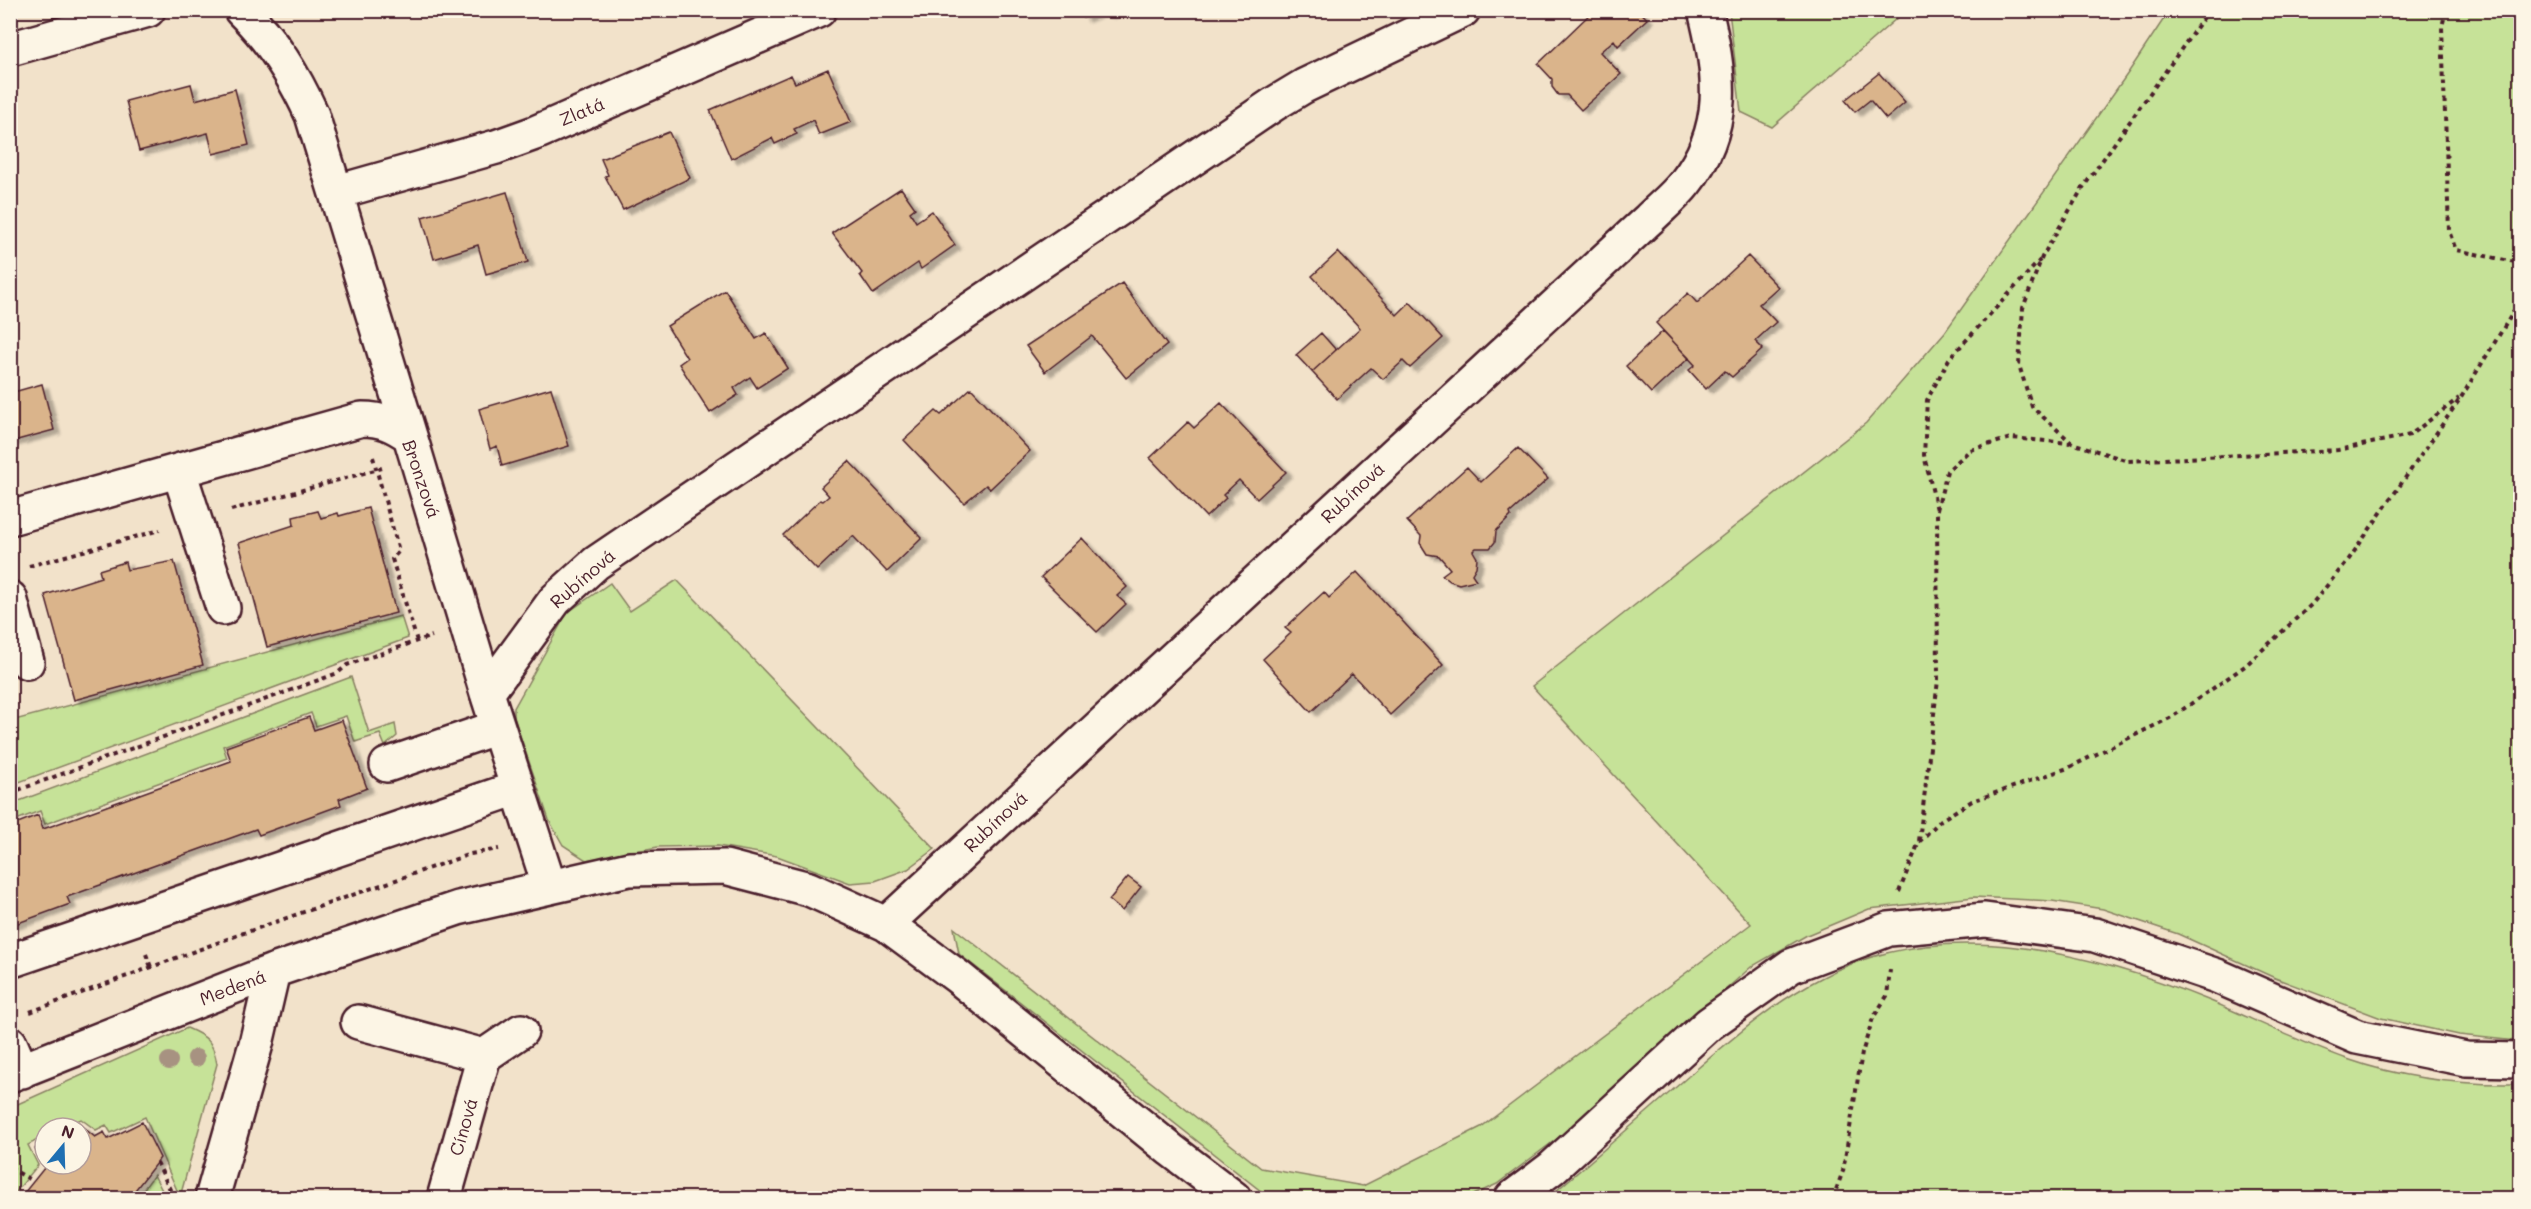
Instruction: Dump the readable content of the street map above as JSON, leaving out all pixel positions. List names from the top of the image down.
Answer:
{
  "streets": {
    "street": [
      "Zlatá",
      "Bronzová",
      "Rubínová",
      "Medená",
      "Cínová"
    ]
  },
  "crossings": [
    ["Bronzová", "Rubínová"]
  ],
  "north": "top"
}
